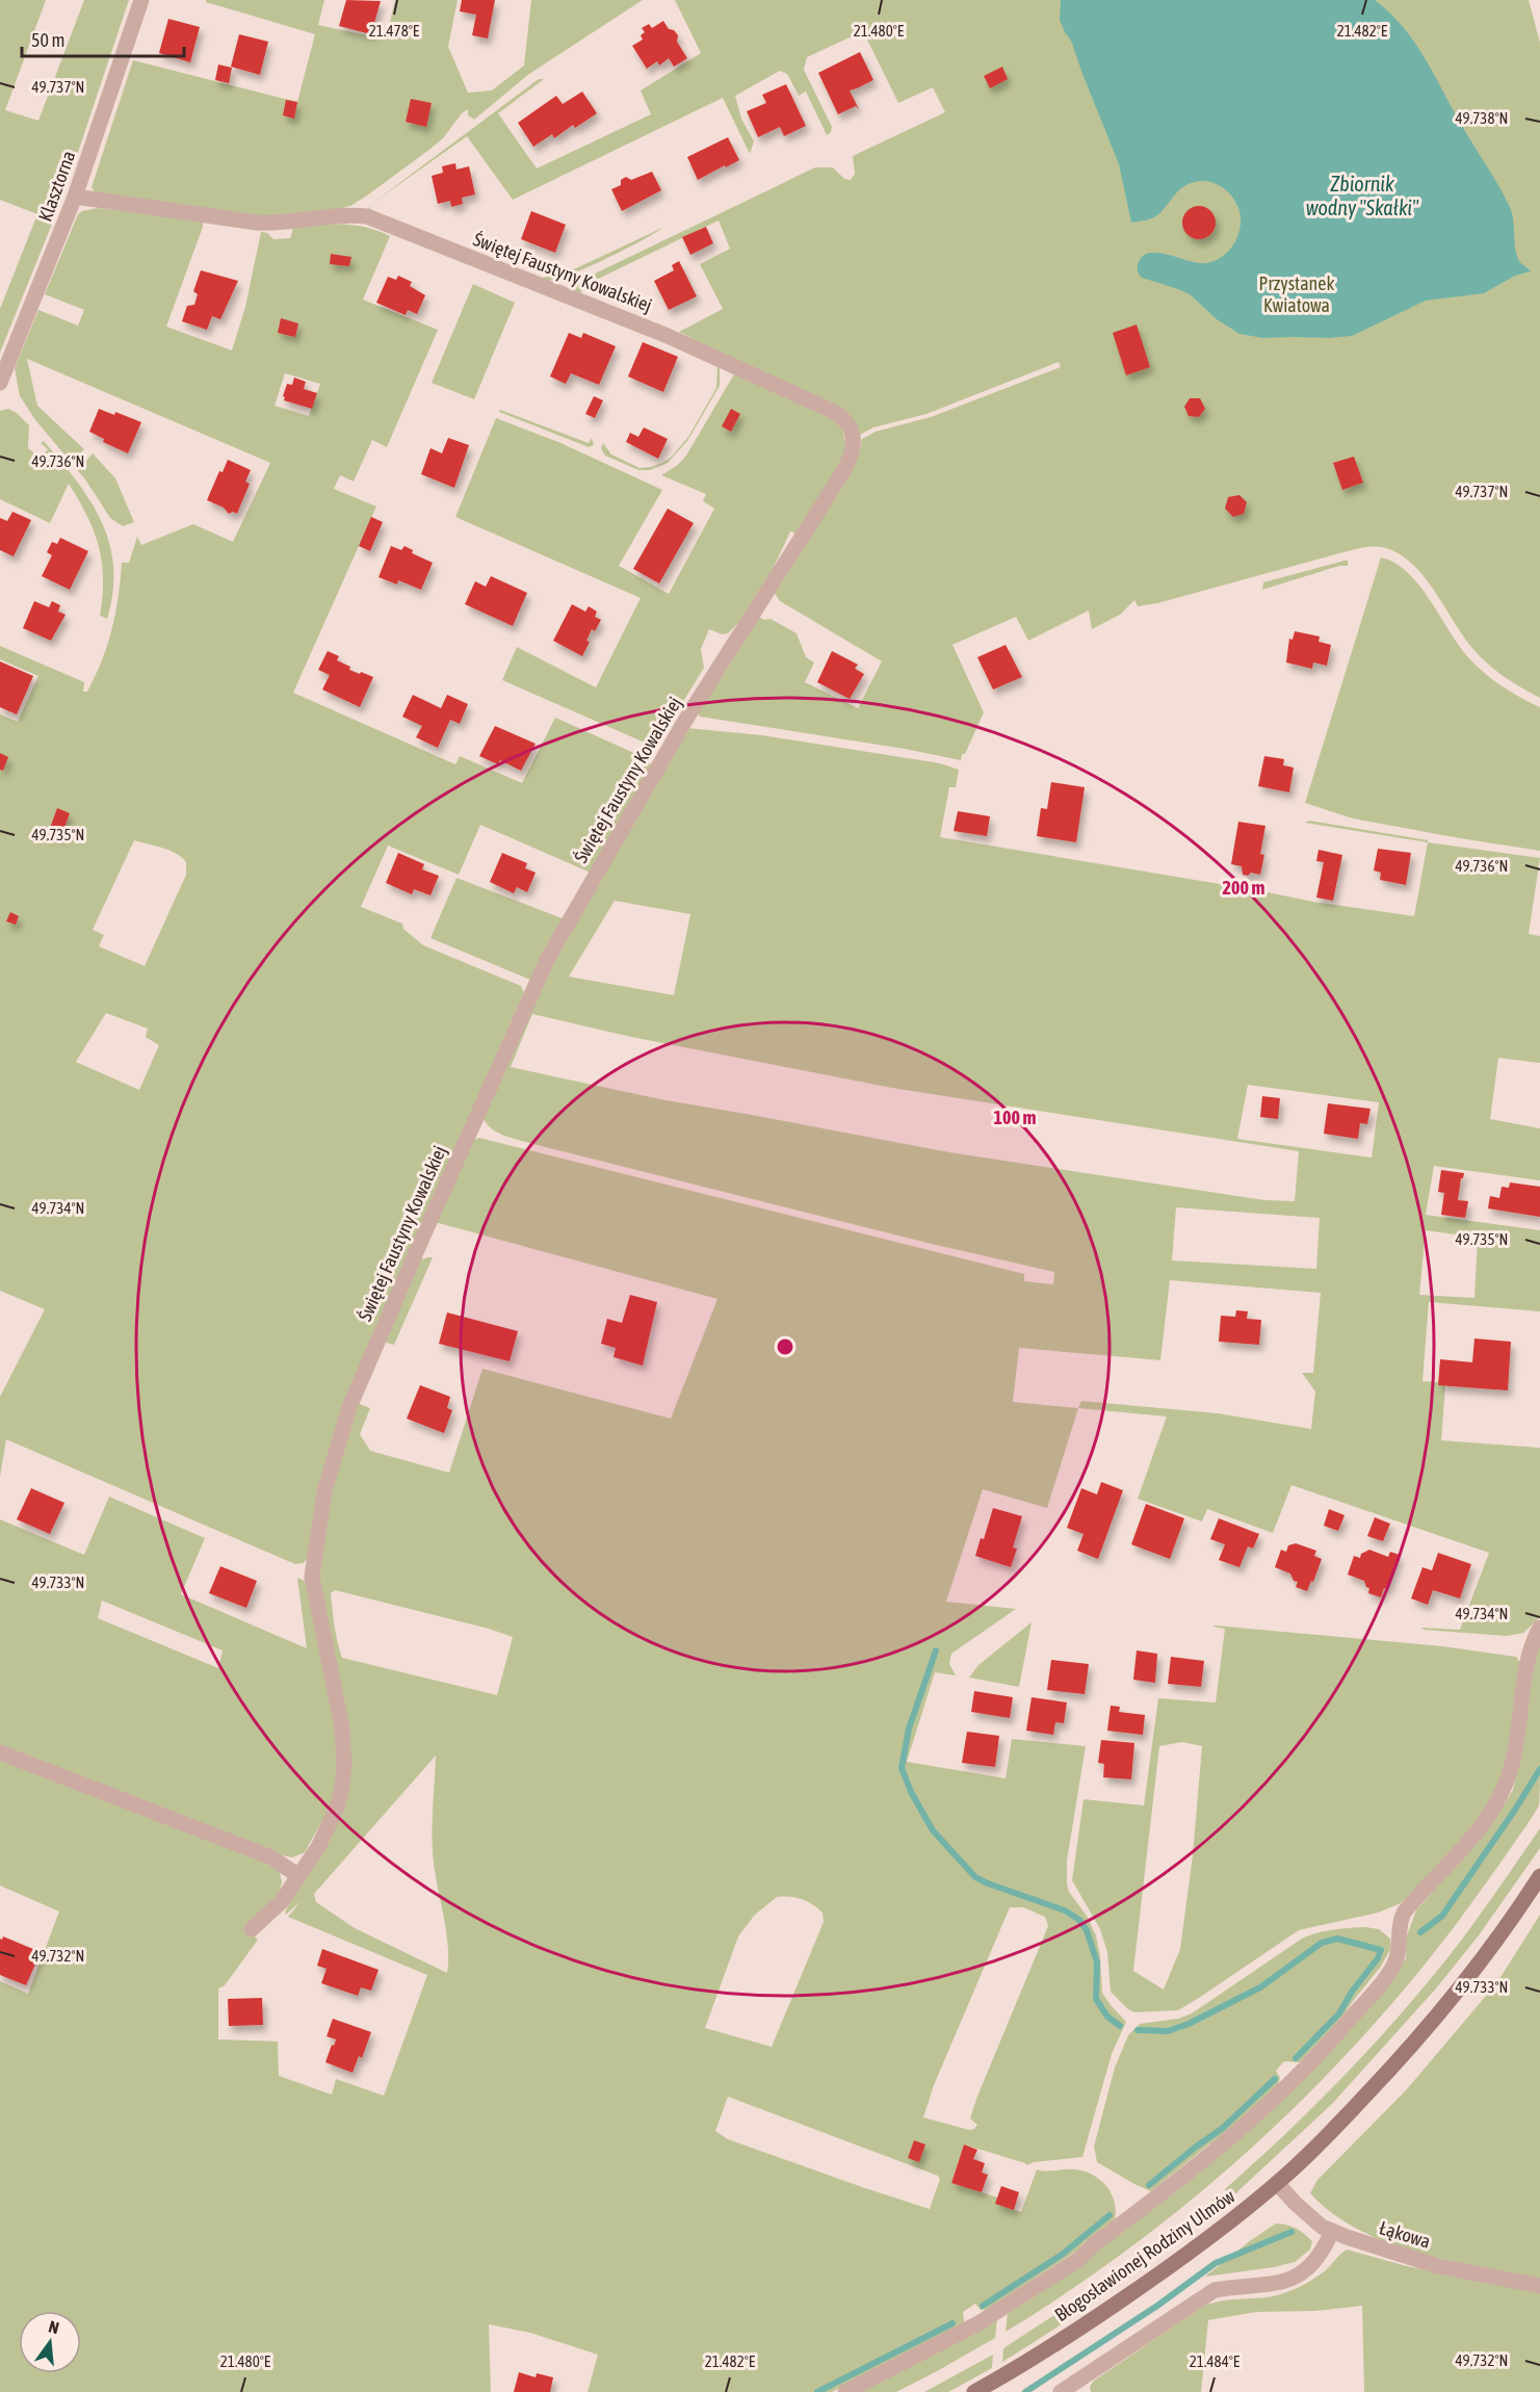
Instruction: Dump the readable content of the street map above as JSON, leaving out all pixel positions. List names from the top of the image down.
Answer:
{
  "streets": {
    "main road": ["Błogosławionej Rodziny Ulmów"],
    "street": ["Klasztorna", "Świętej Faustyny Kowalskiej", "Łąkowa"]
  },
  "crossings": [
    ["Klasztorna", "Świętej Faustyny Kowalskiej"],
    ["Łąkowa", "Błogosławionej Rodziny Ulmów"]
  ],
  "water": ["Zbiornik wodny \"Skałki\""],
  "parks": ["Przystanek Kwiatowa"],
  "scale_bar": "50 m",
  "north": "top",
  "coordinates": [
    "21.478°E",
    "21.480°E",
    "21.482°E",
    "49.737°N",
    "49.738°N",
    "49.736°N",
    "49.735°N",
    "49.734°N",
    "49.733°N",
    "49.732°N",
    "21.484°E"
  ],
  "rings": ["200 m", "100 m"]
}
